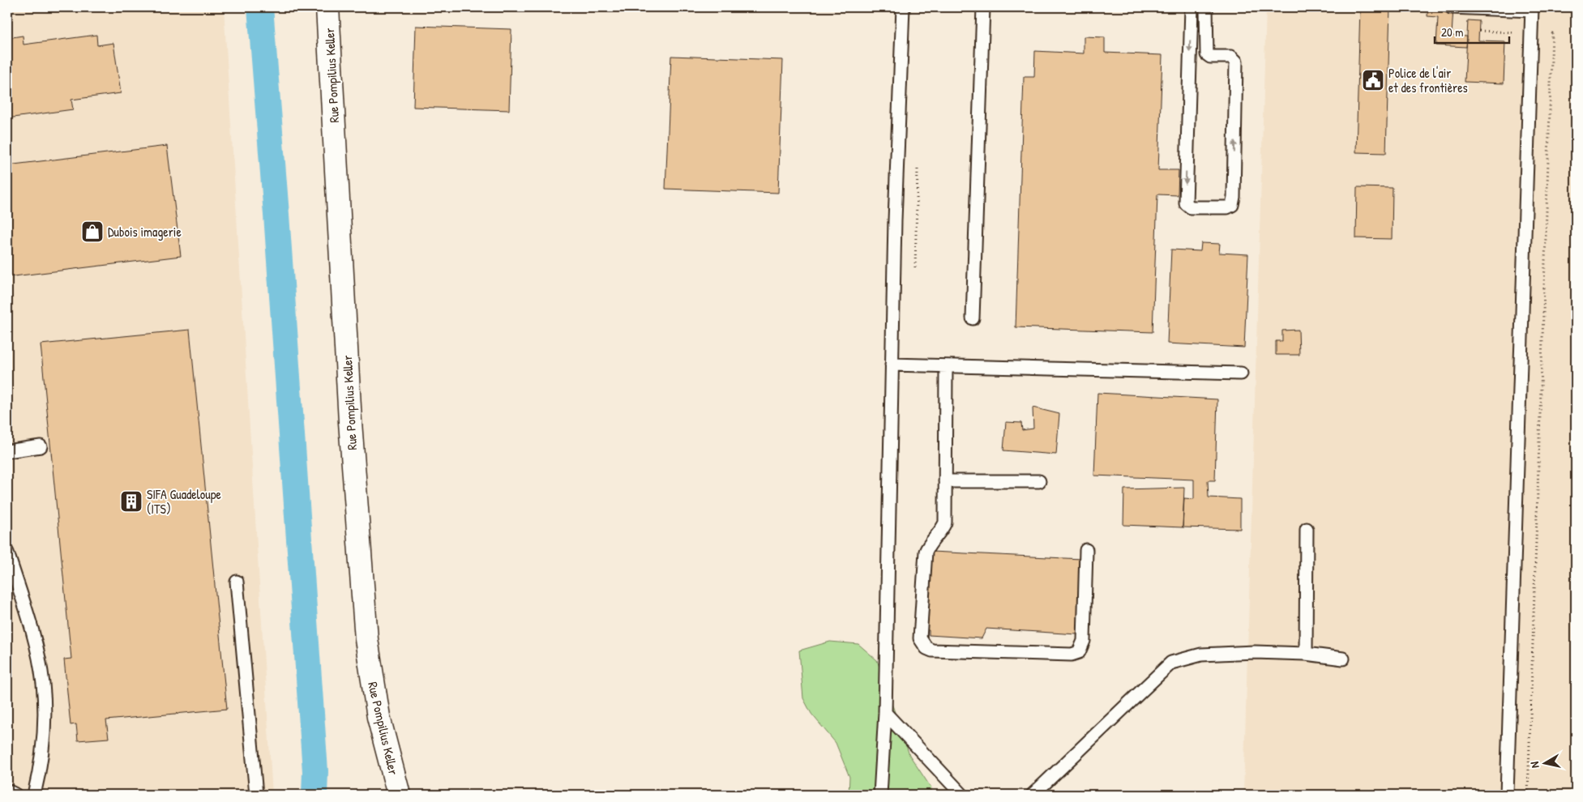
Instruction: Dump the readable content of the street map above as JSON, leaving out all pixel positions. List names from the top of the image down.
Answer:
{
  "streets": {
    "street": ["Rue Pompilius Keller"]
  },
  "places": {
    "public building": ["Police de l'air et des frontières"],
    "shop": ["Dubois imagerie"],
    "building": ["SIFA Guadeloupe (ITS)"]
  },
  "scale_bar": "20 m",
  "north": "left"
}
